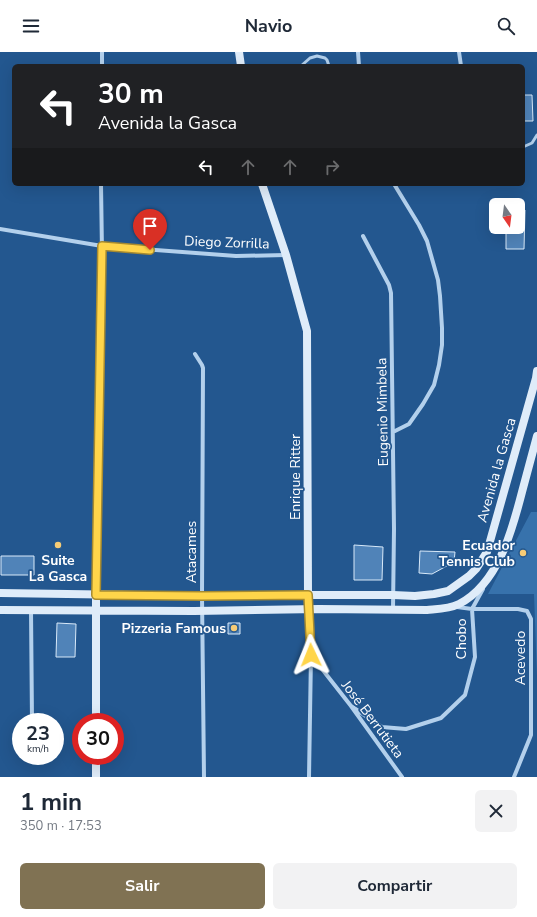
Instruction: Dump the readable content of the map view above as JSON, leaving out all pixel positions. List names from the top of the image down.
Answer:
{
  "streets": {
    "main road": ["Avenida la Gasca", "Enrique Ritter"],
    "street": [
      "Diego Zorrilla",
      "Eugenio Mimbela",
      "Atacames",
      "Chobo",
      "Acevedo",
      "José Berrutieta"
    ]
  },
  "crossings": [
    ["Diego Zorrilla", "Enrique Ritter"],
    ["Eugenio Mimbela", "Avenida la Gasca"],
    ["Avenida la Gasca", "Enrique Ritter"],
    ["Avenida la Gasca", "Atacames"],
    ["Enrique Ritter", "José Berrutieta"],
    ["Chobo", "Acevedo"],
    ["Chobo", "José Berrutieta"]
  ],
  "places": ["Suite La Gasca", "Ecuador Tennis Club", "Pizzeria Famous"],
  "north": "bottom",
  "page": {
    "header": "Navio",
    "turn": ["30 m", "Avenida la Gasca"],
    "speed": "23 km/h",
    "limit": "30",
    "heading": ["1 min", "350 m · 17:53"],
    "buttons": ["Salir", "Compartir"]
  }
}
